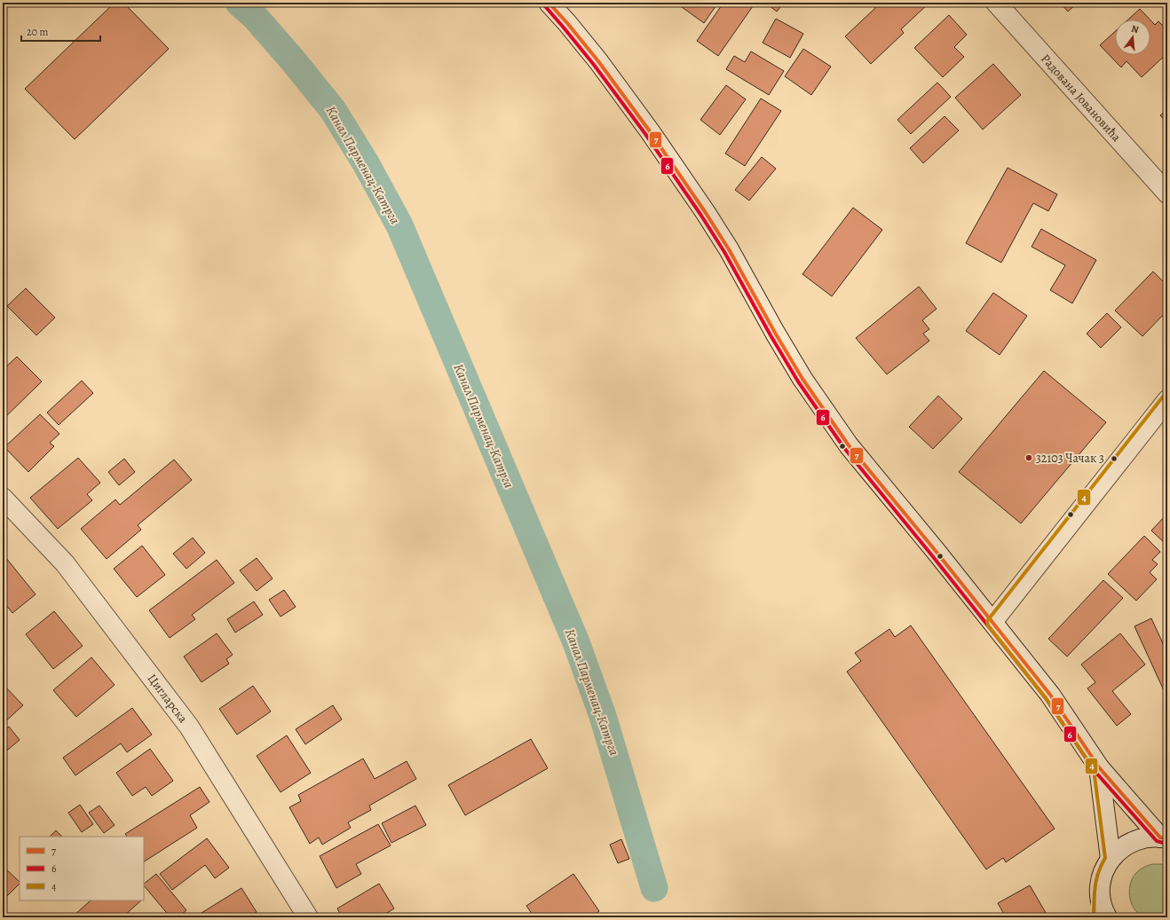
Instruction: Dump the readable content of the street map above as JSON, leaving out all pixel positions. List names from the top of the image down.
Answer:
{
  "streets": {
    "main road": ["Радована Јовановића", "Цигларска"]
  },
  "water": ["Канал Парменац-Катрга"],
  "places": ["32103 Чачак 3"],
  "lines": ["transit line 7", "transit line 6", "transit line 4"],
  "legend": ["7", "6", "4"],
  "scale_bar": "20 m",
  "north": "top"
}
